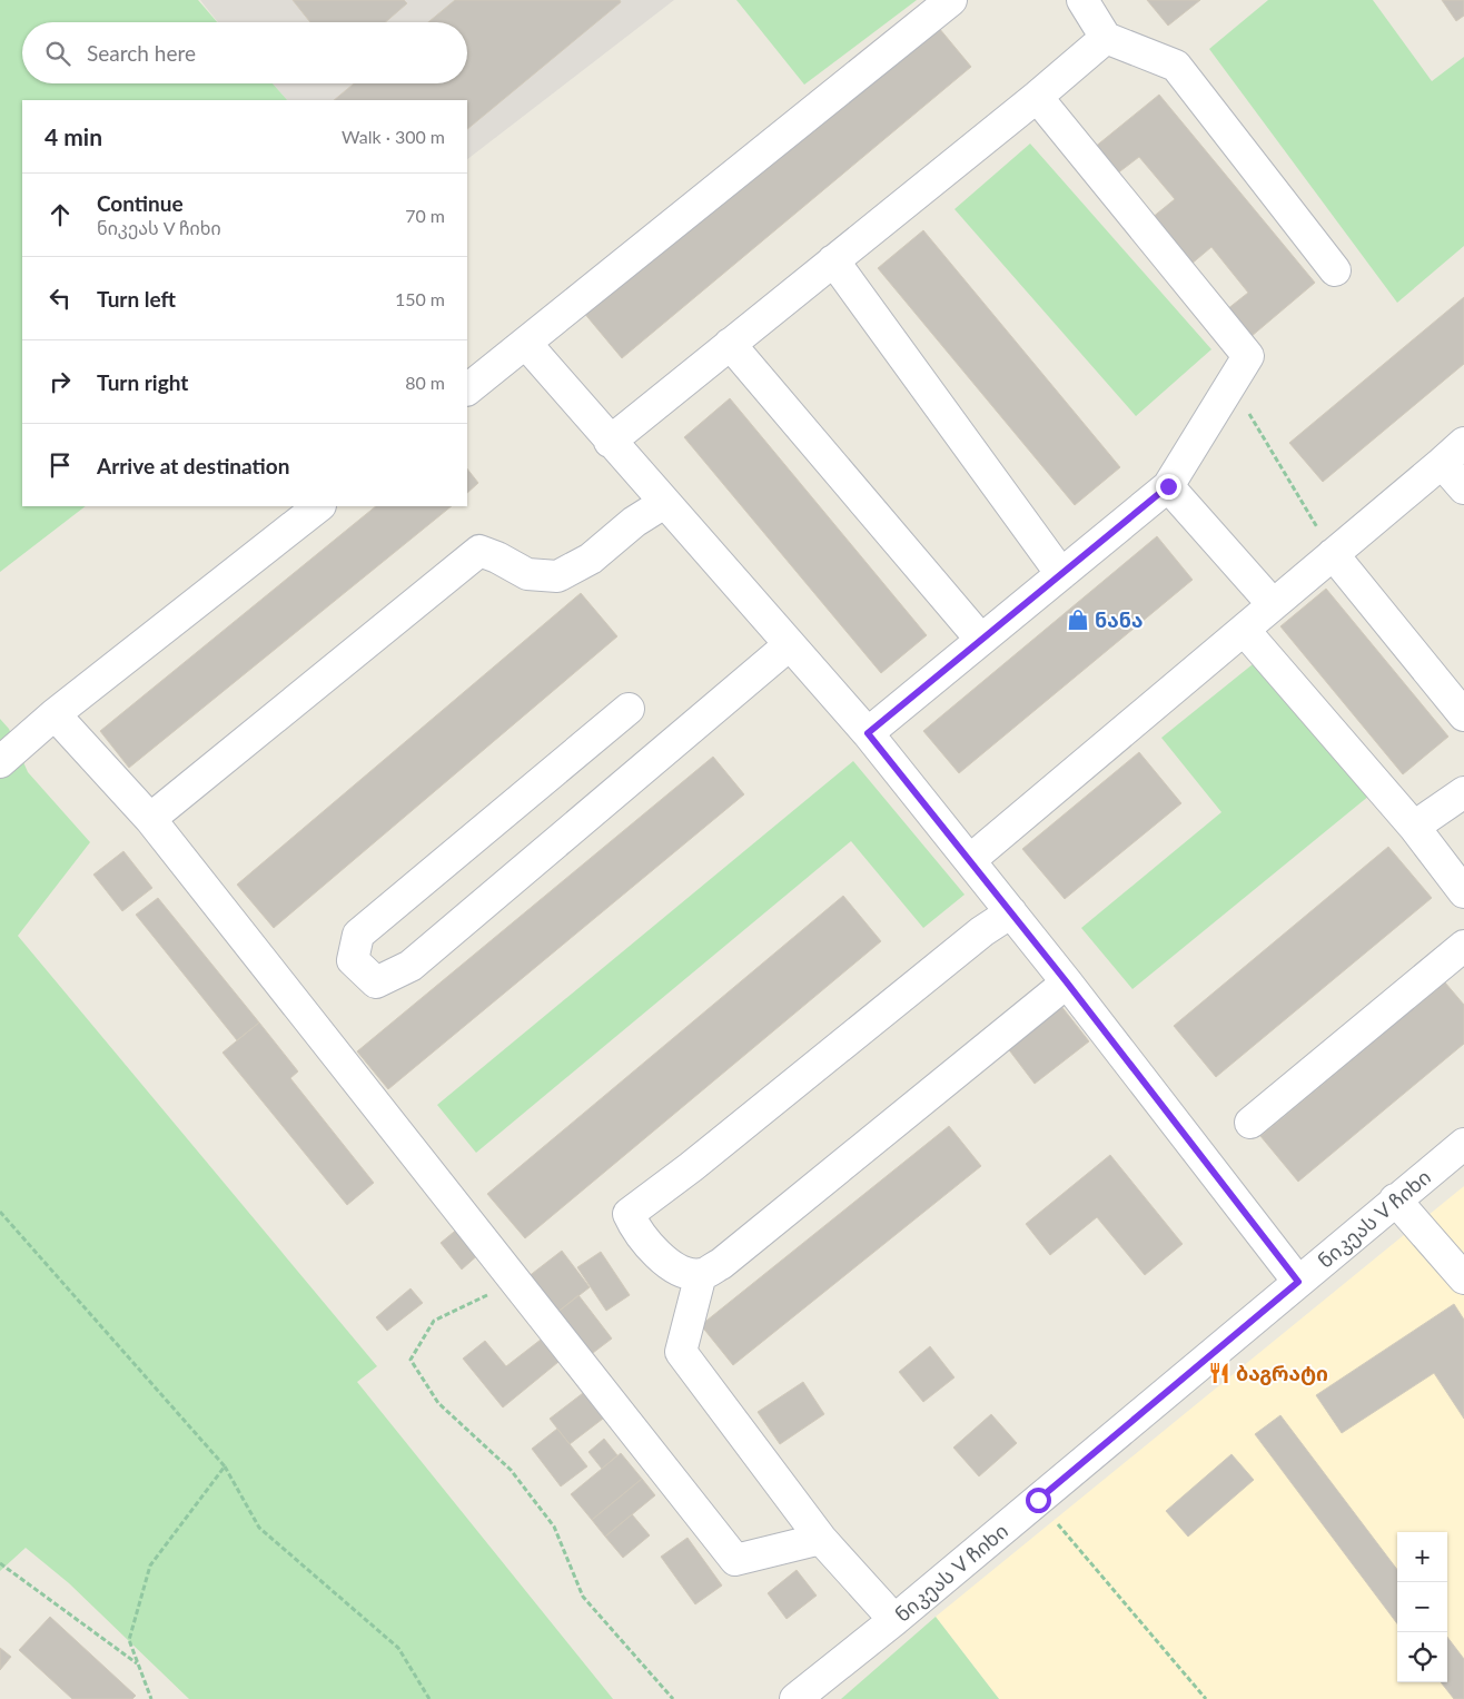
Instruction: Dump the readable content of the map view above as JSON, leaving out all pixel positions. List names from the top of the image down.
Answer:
{
  "streets": {
    "street": ["ნიკეას V ჩიხი"]
  },
  "places": {
    "shop": ["ნანა"],
    "restaurant": ["ბაგრატი"]
  },
  "page": {
    "search": "Search here",
    "heading": ["4 min", "Walk · 300 m"],
    "list": [
      ["Continue", "ნიკეას V ჩიხი", "70 m"],
      ["Turn left", "150 m"],
      ["Turn right", "80 m"],
      "Arrive at destination"
    ],
    "map_buttons": ["+", "−"]
  }
}
